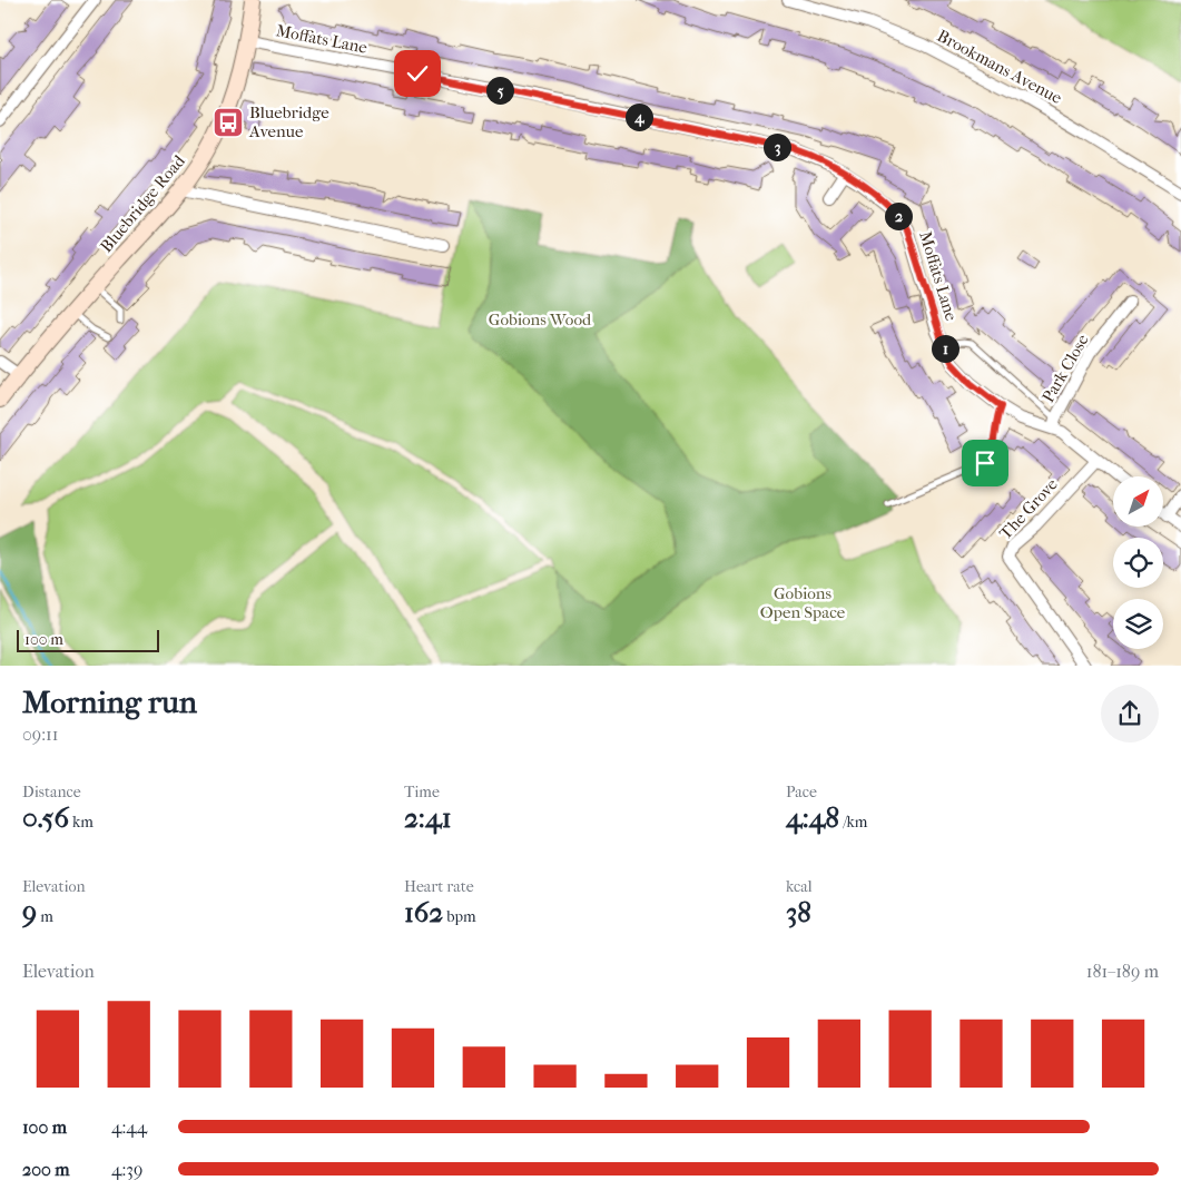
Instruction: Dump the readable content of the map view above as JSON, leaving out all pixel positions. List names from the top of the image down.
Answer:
{
  "streets": {
    "street": [
      "Moffats Lane",
      "Brookmans Avenue",
      "Bluebridge Road",
      "Park Close",
      "The Grove"
    ]
  },
  "crossings": [
    ["Moffats Lane", "Bluebridge Road"],
    ["Moffats Lane", "Park Close"],
    ["Moffats Lane", "The Grove"]
  ],
  "parks": ["Gobions Wood", "Gobions Open Space"],
  "places": {
    "bus stop": ["Bluebridge Avenue"]
  },
  "scale_bar": "100 m",
  "north": "top right",
  "page": {
    "pins": [
      "5",
      "4",
      "3",
      "2",
      "1"
    ],
    "scale": "100 m",
    "heading": ["Morning run", "09:11"],
    "stats": [
      ["Distance", "0.56 km"],
      ["Time", "2:41"],
      ["Pace", "4:48 /km"],
      ["Elevation", "9 m"],
      ["Heart rate", "162 bpm"],
      ["kcal", "38"]
    ],
    "chart": ["Elevation", "181–189 m"],
    "list": [
      {
        "name": "100 m",
        "note": "4:44"
      },
      {
        "name": "200 m",
        "note": "4:39"
      }
    ]
  }
}
